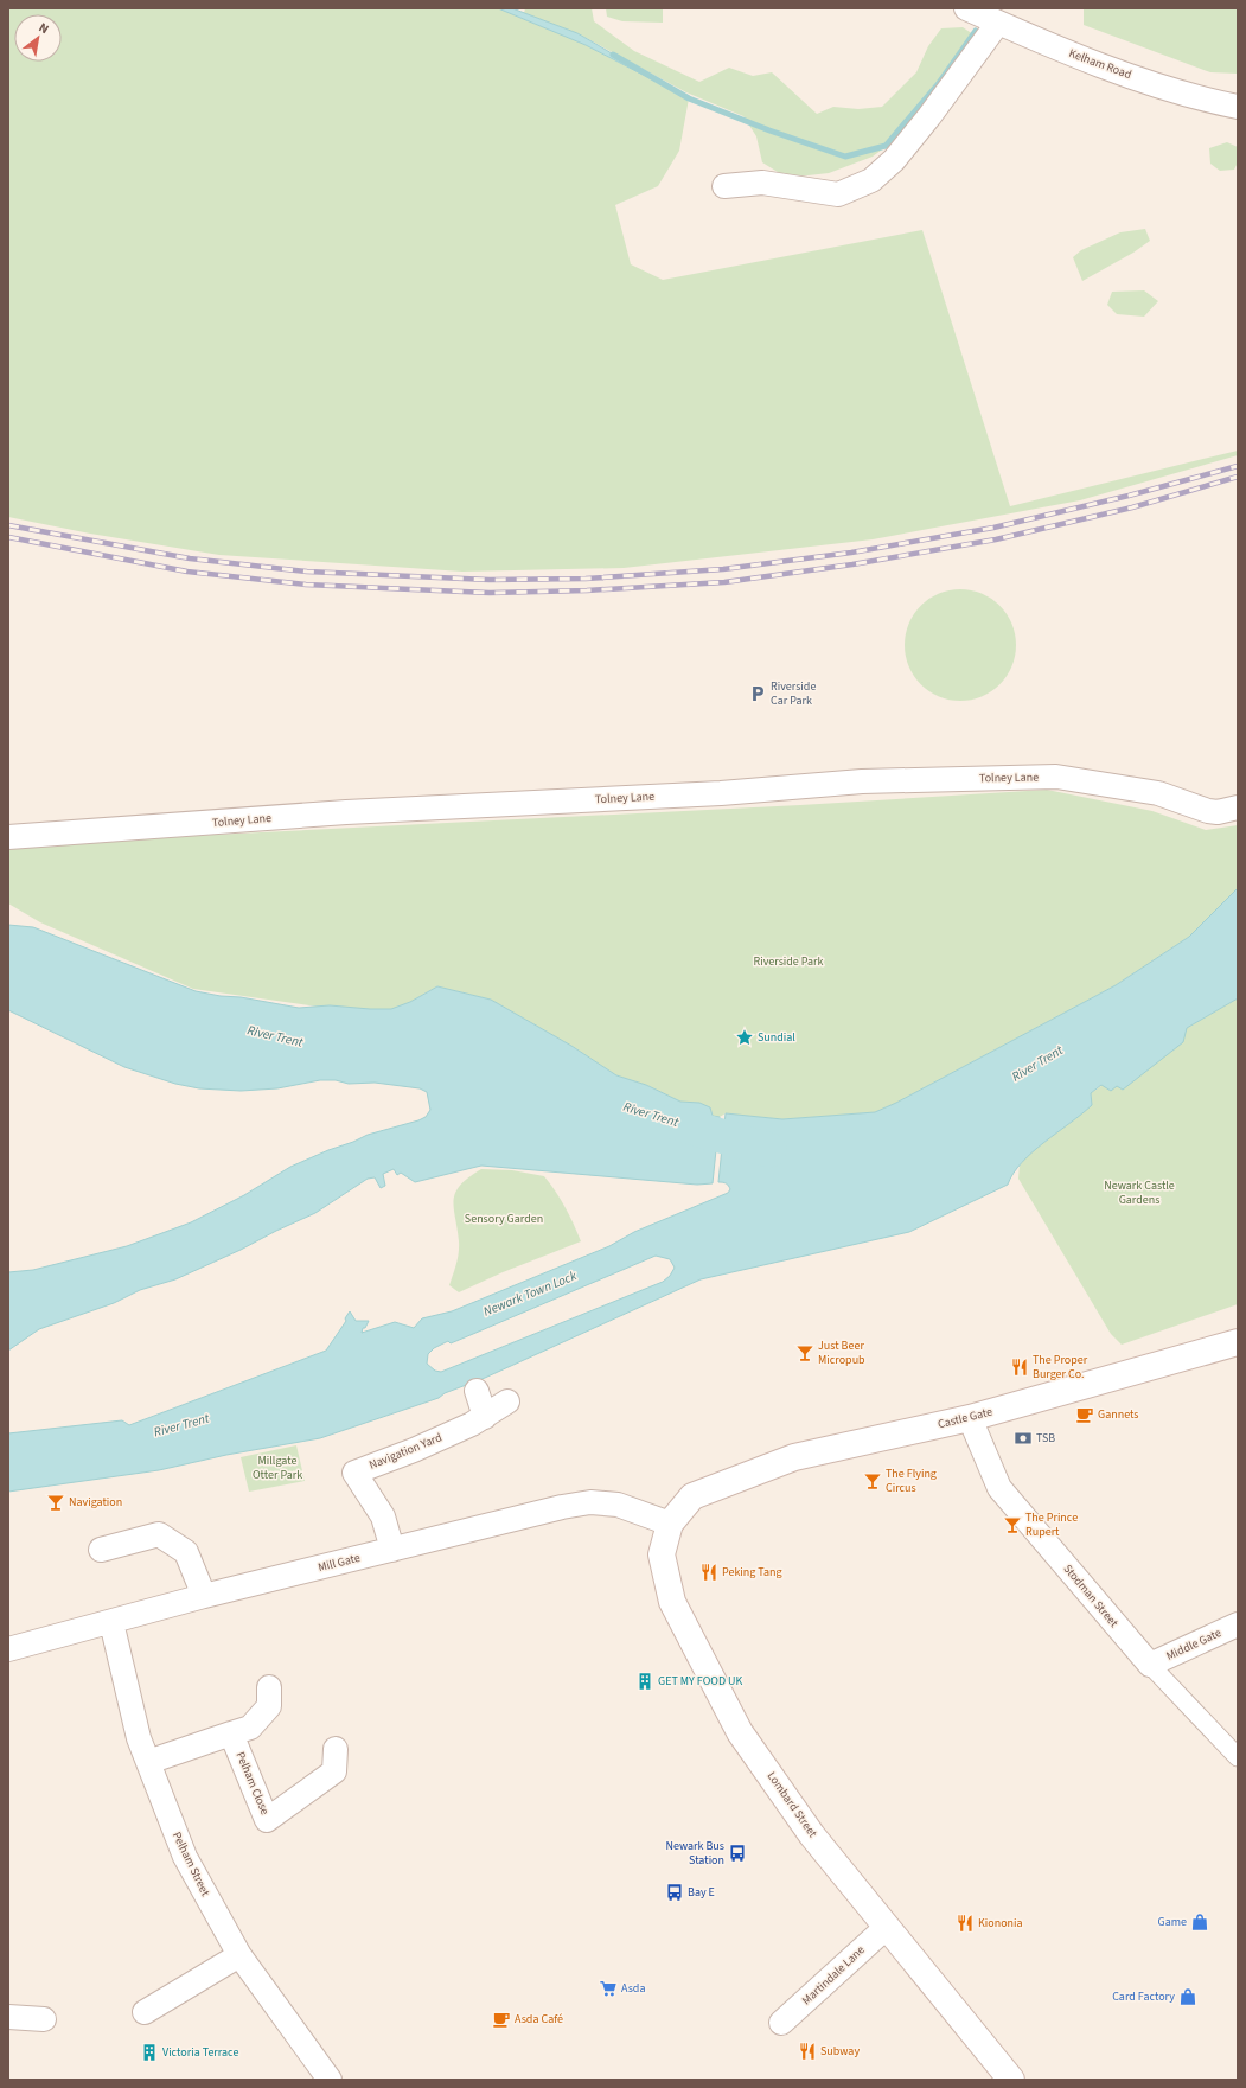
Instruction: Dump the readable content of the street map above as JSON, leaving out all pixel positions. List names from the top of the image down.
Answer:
{
  "streets": {
    "main road": ["Castle Gate", "Lombard Street"],
    "street": [
      "Kelham Road",
      "Tolney Lane",
      "Navigation Yard",
      "Mill Gate",
      "Stodman Street",
      "Middle Gate",
      "Pelham Close",
      "Pelham Street",
      "Martindale Lane"
    ]
  },
  "crossings": [
    ["Castle Gate", "Stodman Street"],
    ["Castle Gate", "Lombard Street"],
    ["Navigation Yard", "Mill Gate"],
    ["Mill Gate", "Lombard Street"],
    ["Mill Gate", "Pelham Street"],
    ["Stodman Street", "Middle Gate"],
    ["Lombard Street", "Martindale Lane"]
  ],
  "water": ["River Trent", "Newark Town Lock"],
  "parks": [
    "Riverside Park",
    "Newark Castle Gardens",
    "Sensory Garden",
    "Millgate Otter Park"
  ],
  "places": {
    "parking": ["Riverside Car Park"],
    "place": ["Sundial"],
    "bar": [
      "Just Beer Micropub",
      "The Flying Circus",
      "Navigation",
      "The Prince Rupert"
    ],
    "restaurant": [
      "The Proper Burger Co.",
      "Peking Tang",
      "Kiononia",
      "Subway"
    ],
    "cafe": ["Gannets", "Asda Café"],
    "bank": ["TSB"],
    "building": ["GET MY FOOD UK", "Victoria Terrace"],
    "bus stop": ["Newark Bus Station", "Bay E"],
    "shop": ["Game", "Card Factory"],
    "supermarket": ["Asda"]
  },
  "north": "top right"
}
